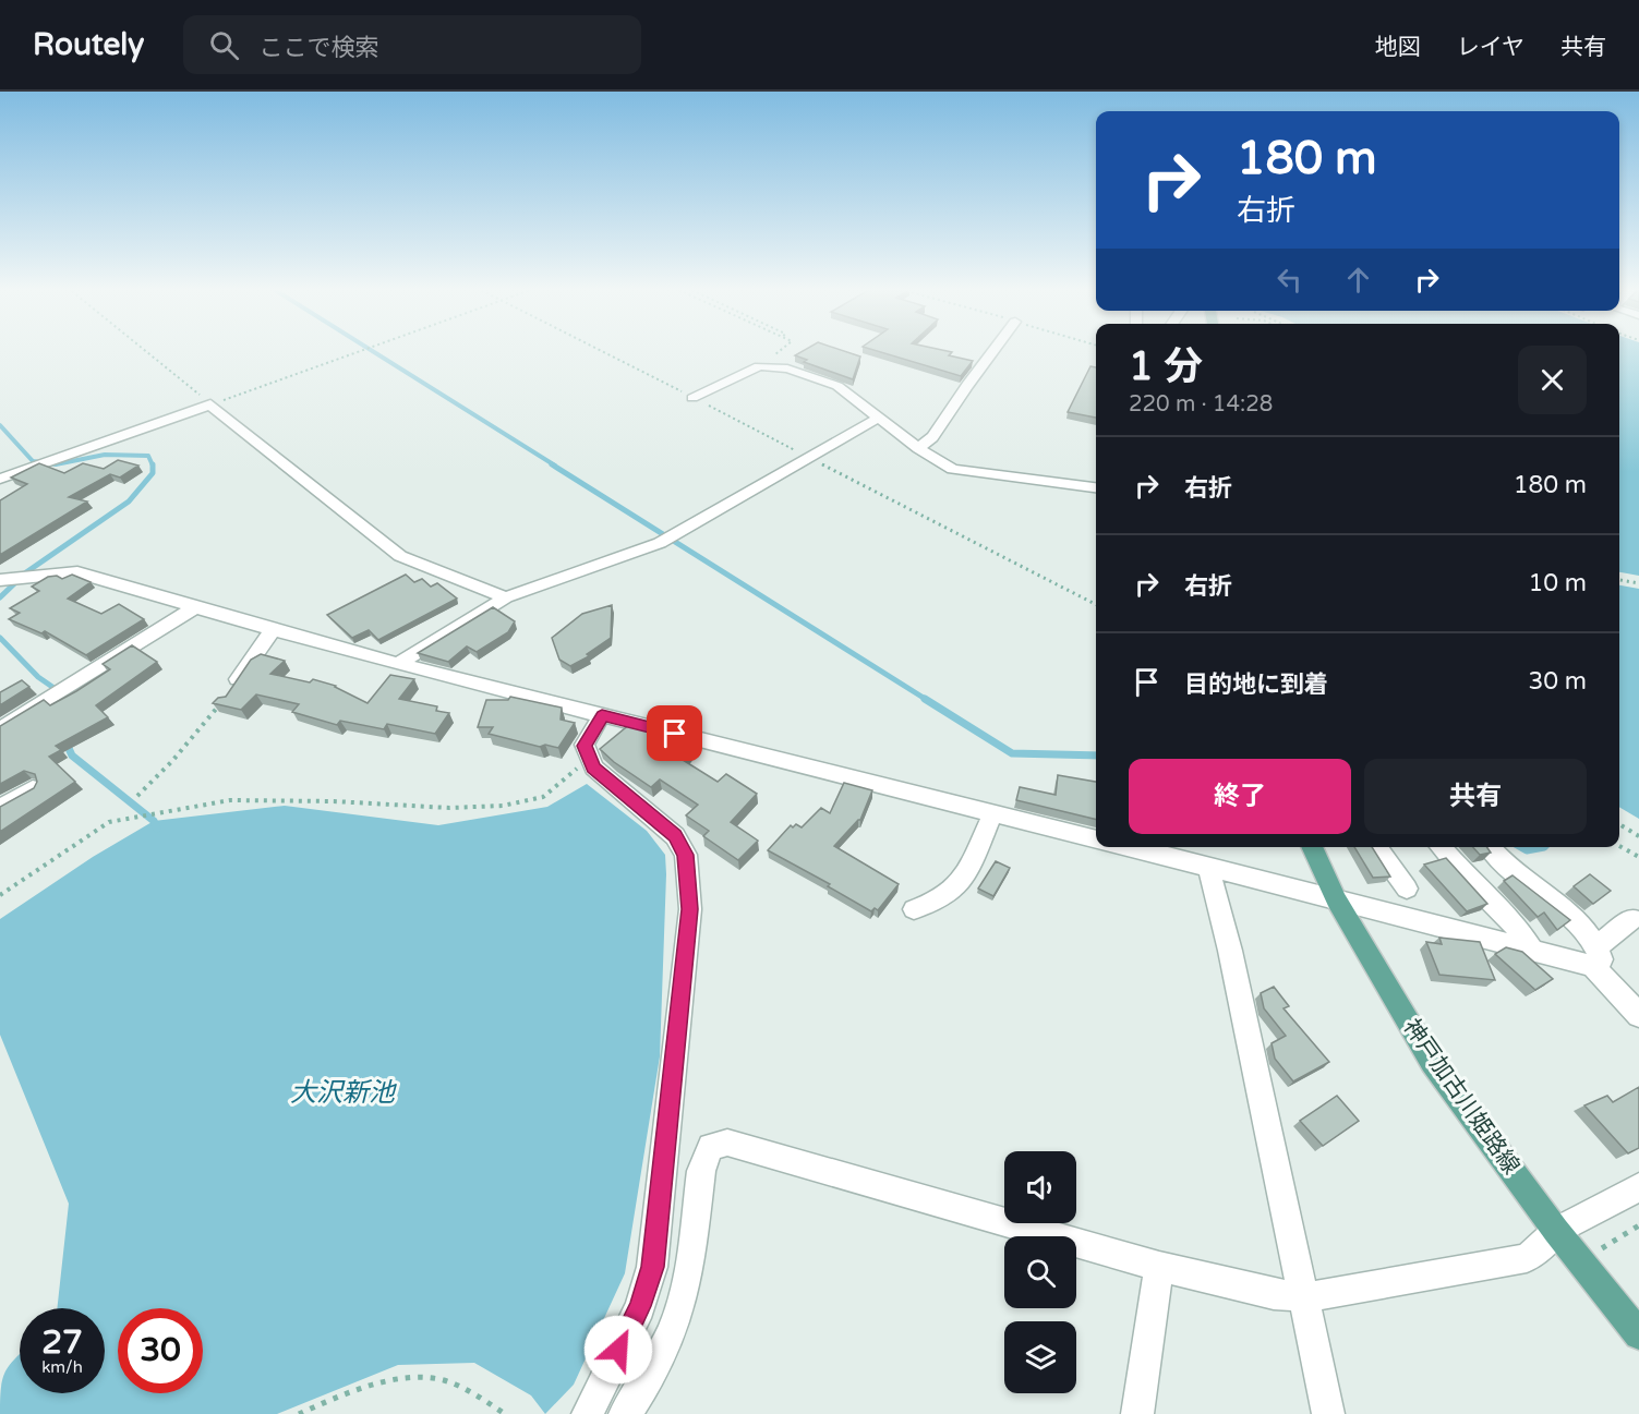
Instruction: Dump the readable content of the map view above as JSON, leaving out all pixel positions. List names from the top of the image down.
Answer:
{
  "streets": {
    "main road": ["神戸加古川姫路線"]
  },
  "water": ["大沢新池"],
  "page": {
    "header": "Routely",
    "search": "ここで検索",
    "nav": ["地図", "レイヤ", "共有"],
    "turn": ["180 m", "右折"],
    "heading": ["1 分", "220 m · 14:28"],
    "list": [
      {
        "name": "右折",
        "value": "180 m"
      },
      {
        "name": "右折",
        "value": "10 m"
      },
      {
        "name": "目的地に到着",
        "value": "30 m"
      }
    ],
    "buttons": ["終了", "共有"],
    "speed": "27 km/h",
    "limit": "30"
  }
}
